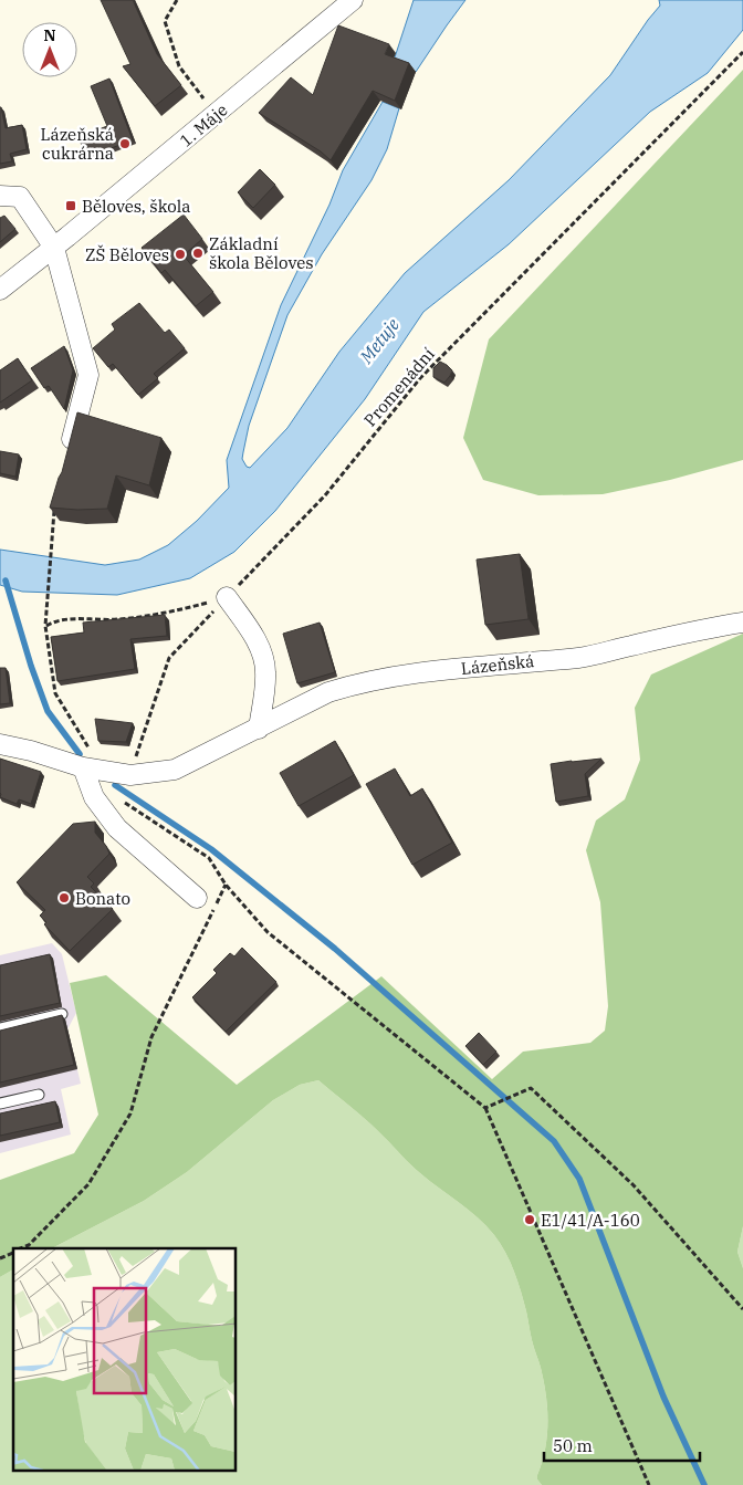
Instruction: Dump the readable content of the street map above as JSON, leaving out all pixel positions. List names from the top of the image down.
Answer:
{
  "streets": {
    "street": ["1. Máje", "Lázeňská"],
    "path": ["Promenádní"]
  },
  "crossings": [
    ["Promenádní", "Lázeňská"]
  ],
  "water": ["Metuje"],
  "places": {
    "other": [
      "Lázeňská cukrárna",
      "Základní škola Běloves",
      "ZŠ Běloves",
      "Bonato",
      "E1/41/A-160"
    ],
    "transit": ["Běloves, škola"]
  },
  "scale_bar": "50 m",
  "north": "top"
}
